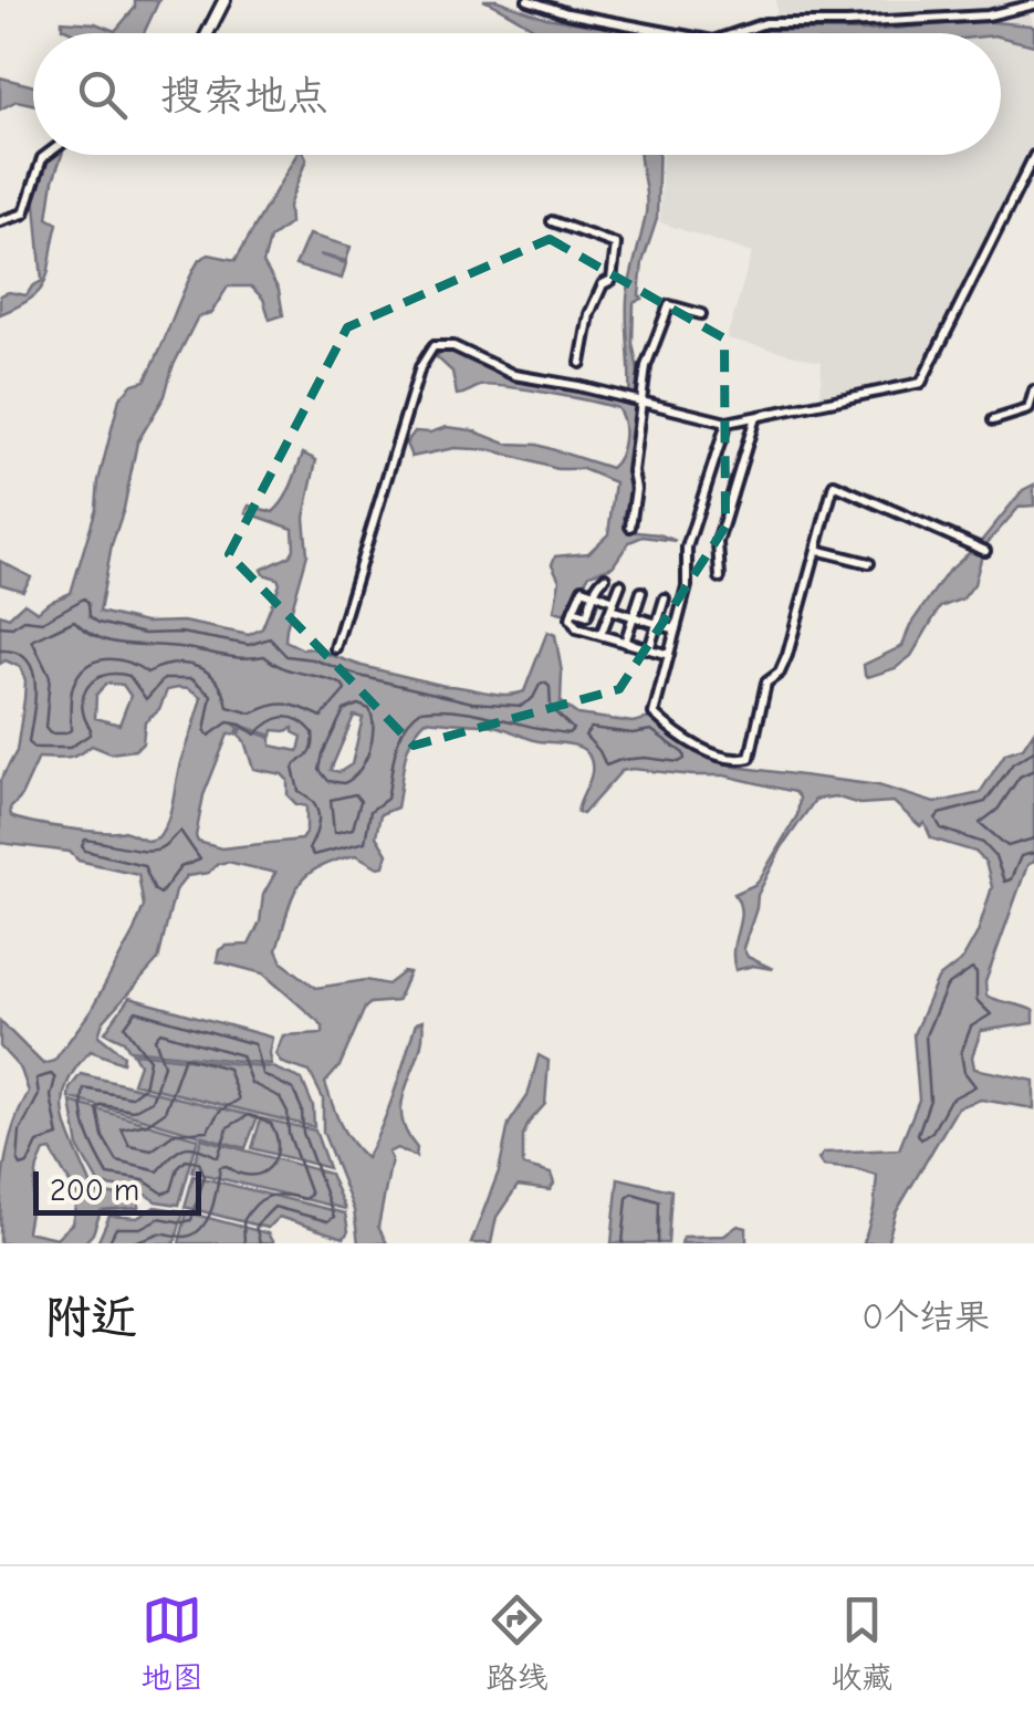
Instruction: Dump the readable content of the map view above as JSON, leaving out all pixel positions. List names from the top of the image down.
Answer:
{
  "scale_bar": "200 m",
  "page": {
    "search": "搜索地点",
    "scale": "200 m",
    "heading": ["附近", "0个结果"],
    "nav": ["地图", "路线", "收藏"]
  }
}
